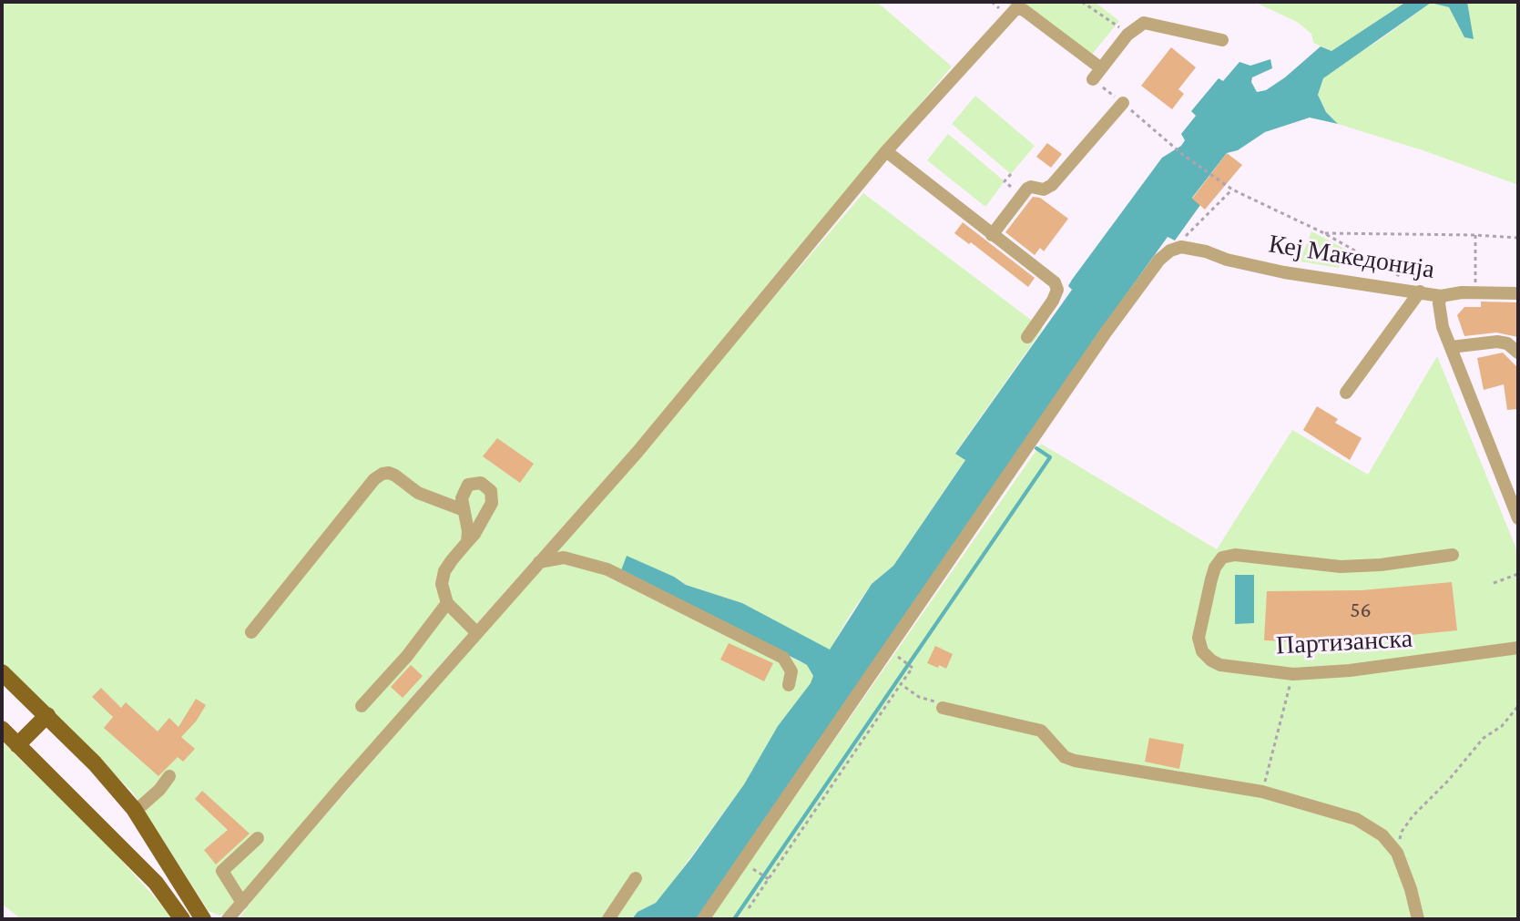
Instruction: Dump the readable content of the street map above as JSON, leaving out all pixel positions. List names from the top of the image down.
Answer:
{
  "streets": {
    "street": ["Кеј Македонија", "Партизанска"]
  },
  "house_numbers": ["56"]
}
